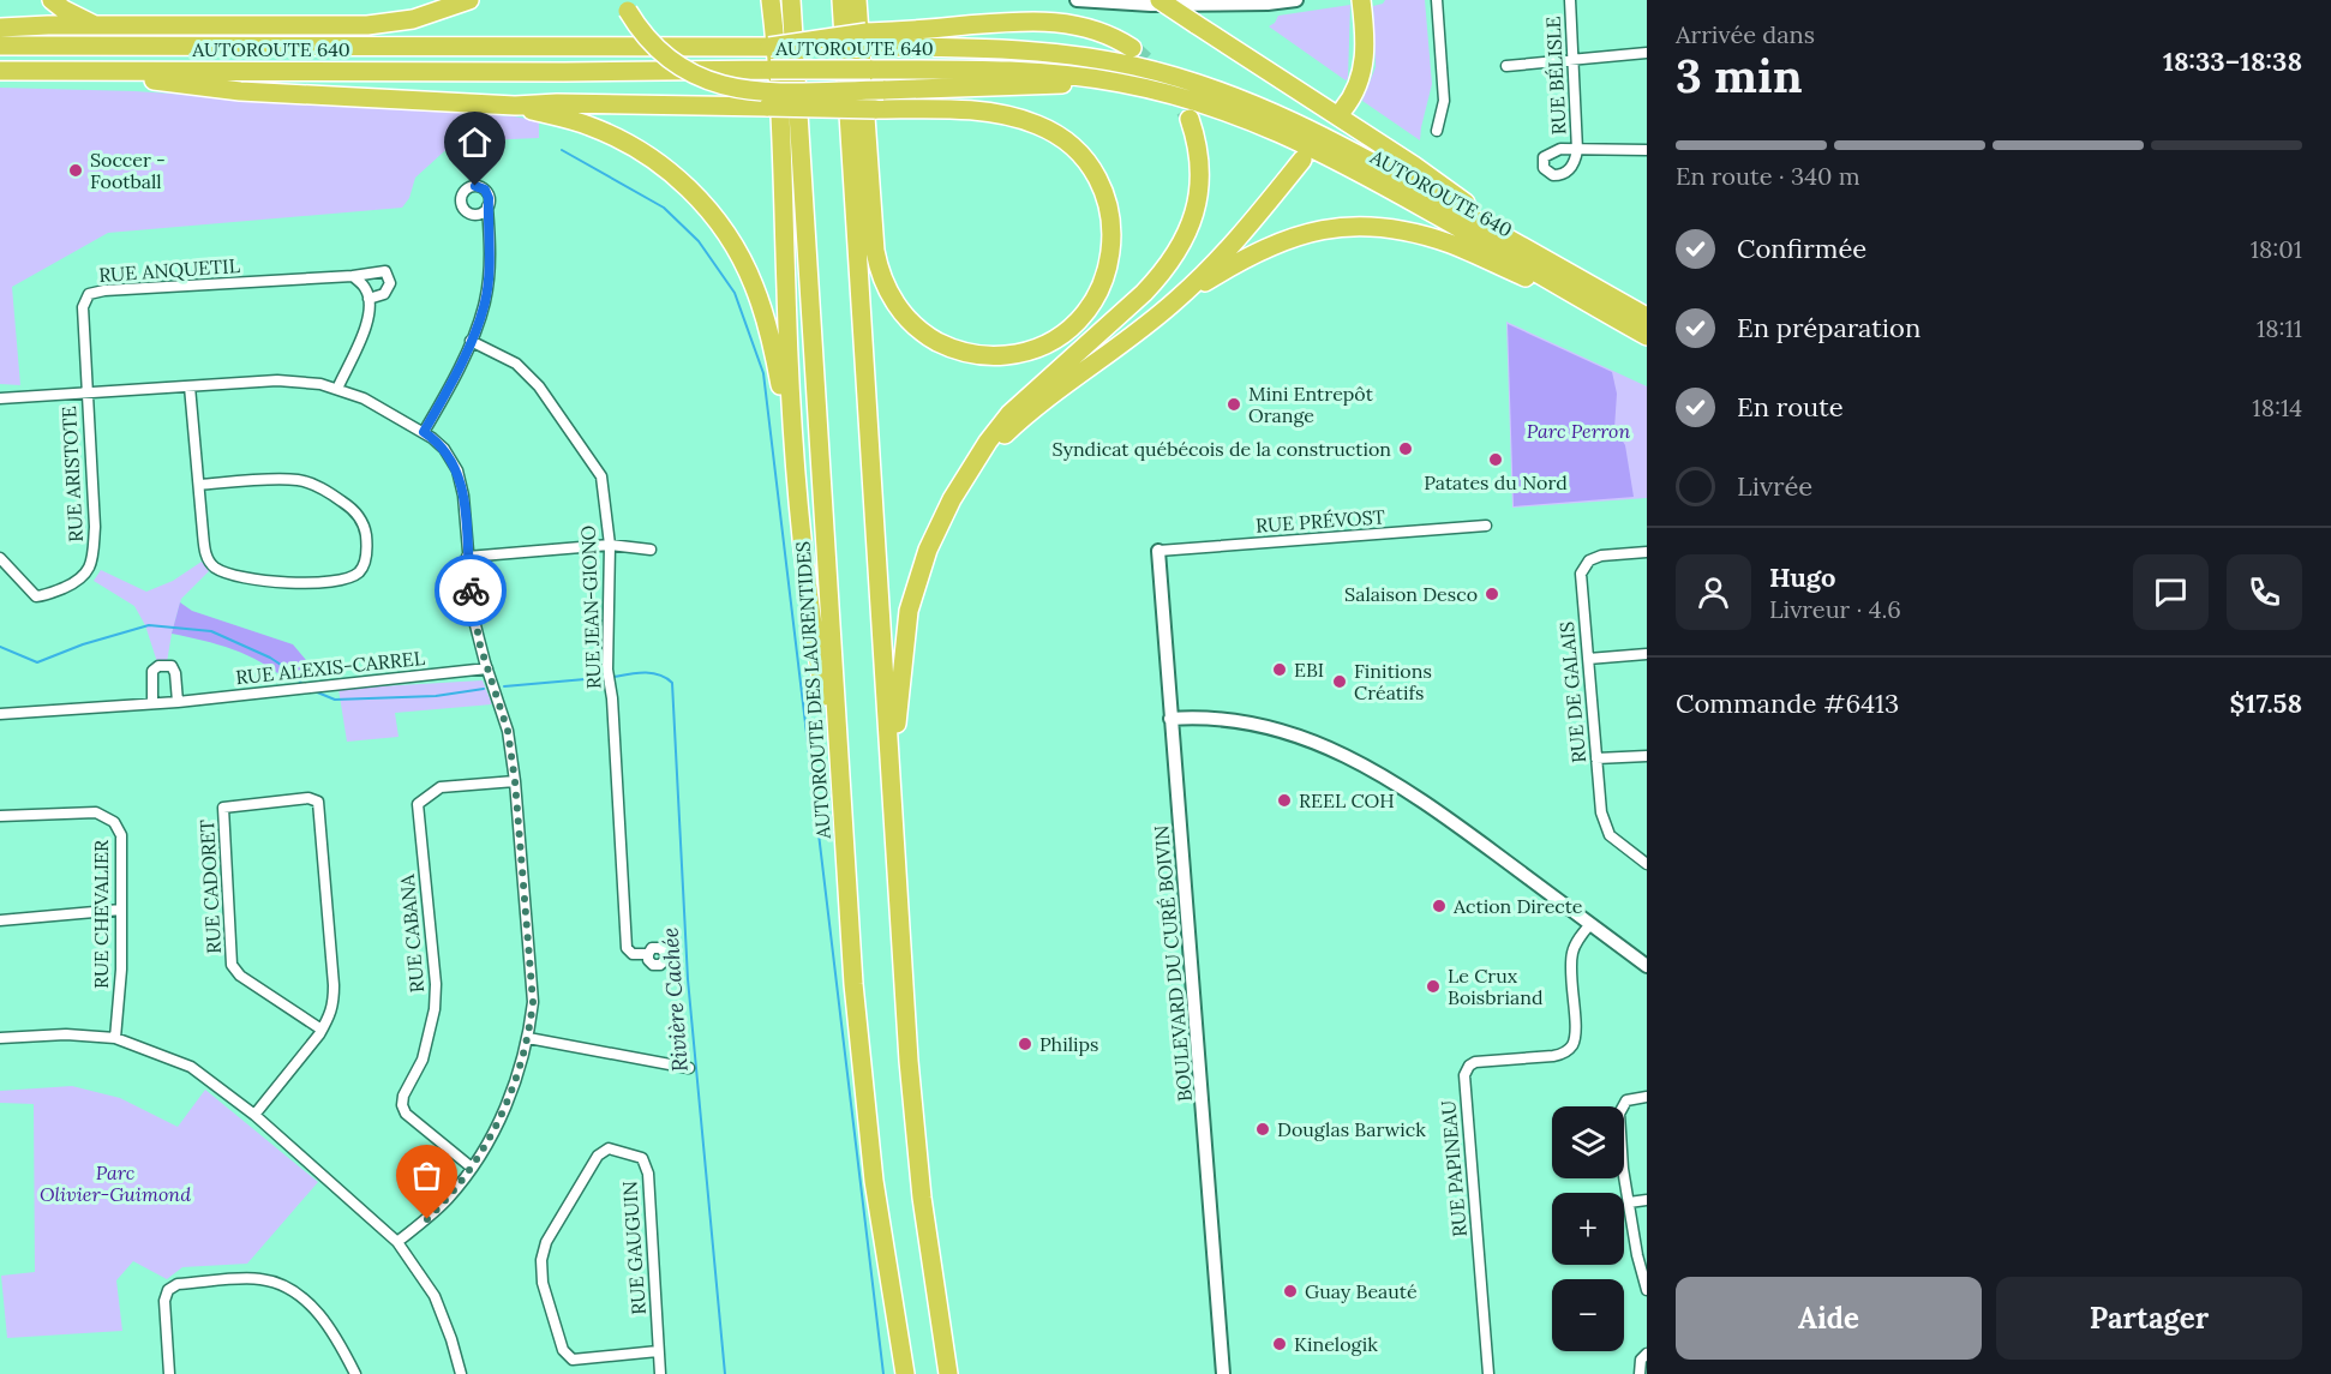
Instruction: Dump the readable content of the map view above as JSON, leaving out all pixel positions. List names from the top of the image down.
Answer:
{
  "streets": {
    "highway": ["AUTOROUTE 640", "AUTOROUTE DES LAURENTIDES"],
    "street": [
      "RUE BÉLISLE",
      "RUE ANQUETIL",
      "RUE ARISTOTE",
      "RUE PRÉVOST",
      "RUE JEAN-GIONO",
      "RUE ALEXIS-CARREL",
      "RUE DE GALAIS",
      "RUE CADORET",
      "RUE CHEVALIER",
      "RUE CABANA",
      "BOULEVARD DU CURÉ BOIVIN",
      "RUE PAPINEAU",
      "RUE GAUGUIN"
    ]
  },
  "crossings": [
    ["RUE ANQUETIL", "RUE ARISTOTE"],
    ["RUE PRÉVOST", "BOULEVARD DU CURÉ BOIVIN"]
  ],
  "water": ["Rivière Cachée"],
  "parks": ["Parc Perron", "Parc Olivier-Guimond"],
  "places": [
    "Soccer - Football",
    "Mini Entrepôt Orange",
    "Syndicat québécois de la construction",
    "Patates du Nord",
    "Salaison Desco",
    "EBI",
    "Finitions Créatifs",
    "REEL COH",
    "Action Directe",
    "Le Crux Boisbriand",
    "Philips",
    "Douglas Barwick",
    "Guay Beauté",
    "Kinelogik"
  ],
  "page": {
    "heading": ["3 min", "Arrivée dans", "18:33–18:38"],
    "panel": [
      "Hugo",
      "Livreur · 4.6",
      "Commande #6413",
      "$17.58"
    ],
    "bar": "En route · 340 m",
    "list": [
      ["Confirmée", "18:01"],
      ["En préparation", "18:11"],
      ["En route", "18:14"],
      "Livrée"
    ],
    "map_buttons": ["+", "−"],
    "buttons": ["Aide", "Partager"]
  }
}
